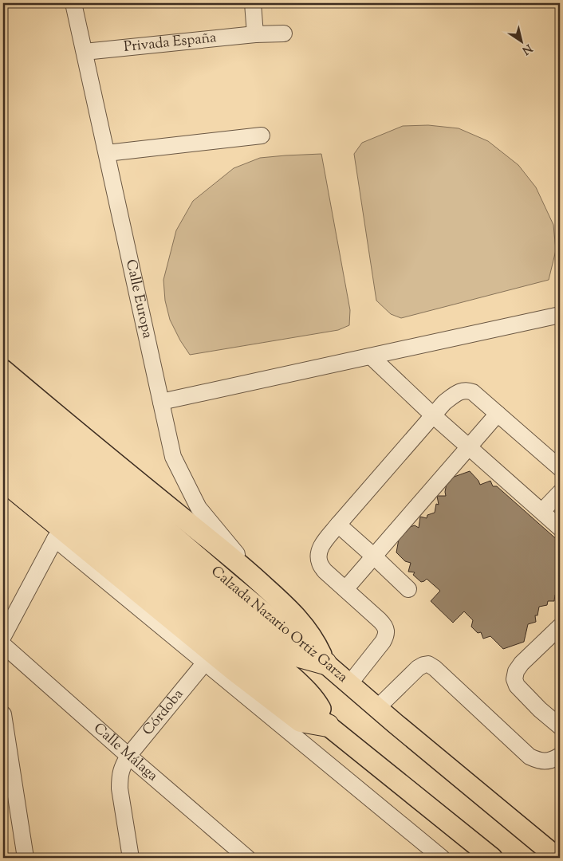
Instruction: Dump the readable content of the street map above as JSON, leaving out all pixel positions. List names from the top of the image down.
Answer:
{
  "streets": {
    "main road": ["Calzada Nazario Ortiz Garza"],
    "street": [
      "Privada España",
      "Calle Europa",
      "Córdoba",
      "Calle Málaga"
    ]
  },
  "crossings": [
    ["Privada España", "Calle Europa"],
    ["Córdoba", "Calle Málaga"]
  ],
  "north": "bottom right"
}
